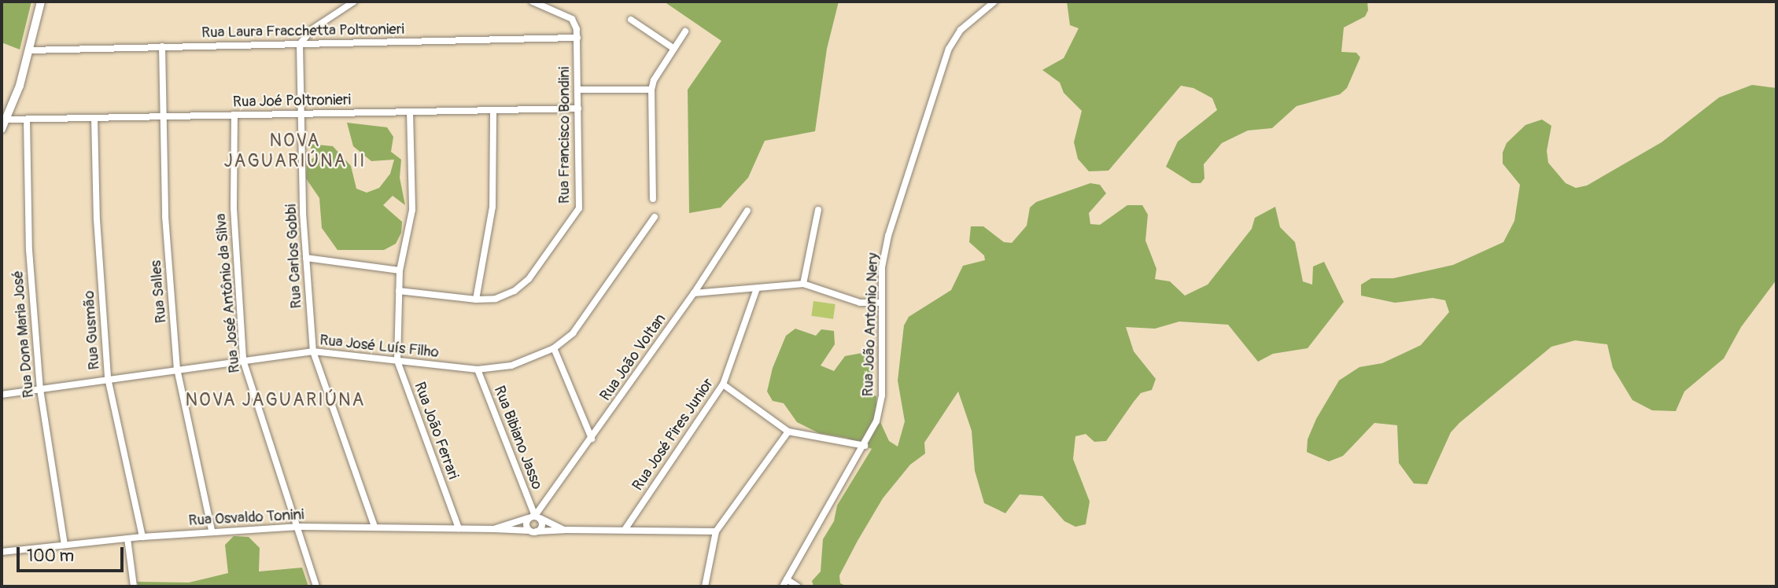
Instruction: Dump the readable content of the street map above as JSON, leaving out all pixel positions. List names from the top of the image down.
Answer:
{
  "streets": {
    "street": [
      "Rua Laura Fracchetta Poltronieri",
      "Rua Joé Poltronieri",
      "Rua Francisco Bondini",
      "Rua Carlos Gobbi",
      "Rua Salles",
      "Rua José Antônio da Silva",
      "Rua João Antonio Nery",
      "Rua Gusmão",
      "Rua Dona Maria José",
      "Rua José Luís Filho",
      "Rua João Voltan",
      "Rua João Ferrari",
      "Rua José Pires Junior",
      "Rua Bibiano Jasso",
      "Rua Osvaldo Tonini"
    ]
  },
  "crossings": [
    ["Rua Laura Fracchetta Poltronieri", "Rua Francisco Bondini"],
    ["Rua Laura Fracchetta Poltronieri", "Rua Carlos Gobbi"],
    ["Rua Laura Fracchetta Poltronieri", "Rua Salles"],
    ["Rua Joé Poltronieri", "Rua Francisco Bondini"],
    ["Rua Joé Poltronieri", "Rua Carlos Gobbi"],
    ["Rua Joé Poltronieri", "Rua Salles"],
    ["Rua Joé Poltronieri", "Rua José Antônio da Silva"],
    ["Rua Joé Poltronieri", "Rua Gusmão"],
    ["Rua Joé Poltronieri", "Rua Dona Maria José"],
    ["Rua Joé Poltronieri", "Rua João Ferrari"],
    ["Rua Francisco Bondini", "Rua João Ferrari"],
    ["Rua Carlos Gobbi", "Rua José Luís Filho"],
    ["Rua Carlos Gobbi", "Rua Osvaldo Tonini"],
    ["Rua Salles", "Rua José Luís Filho"],
    ["Rua Salles", "Rua Osvaldo Tonini"],
    ["Rua José Antônio da Silva", "Rua José Luís Filho"],
    ["Rua José Antônio da Silva", "Rua Osvaldo Tonini"],
    ["Rua João Antonio Nery", "Rua José Pires Junior"],
    ["Rua Gusmão", "Rua José Luís Filho"],
    ["Rua Gusmão", "Rua Osvaldo Tonini"],
    ["Rua Dona Maria José", "Rua José Luís Filho"],
    ["Rua Dona Maria José", "Rua Osvaldo Tonini"],
    ["Rua José Luís Filho", "Rua João Ferrari"],
    ["Rua José Luís Filho", "Rua Bibiano Jasso"],
    ["Rua João Voltan", "Rua Bibiano Jasso"],
    ["Rua João Voltan", "Rua Osvaldo Tonini"],
    ["Rua João Ferrari", "Rua Osvaldo Tonini"],
    ["Rua José Pires Junior", "Rua Osvaldo Tonini"],
    ["Rua Bibiano Jasso", "Rua Osvaldo Tonini"]
  ],
  "districts": ["NOVA JAGUARIÚNA II", "NOVA JAGUARIÚNA"],
  "scale_bar": "100 m"
}
